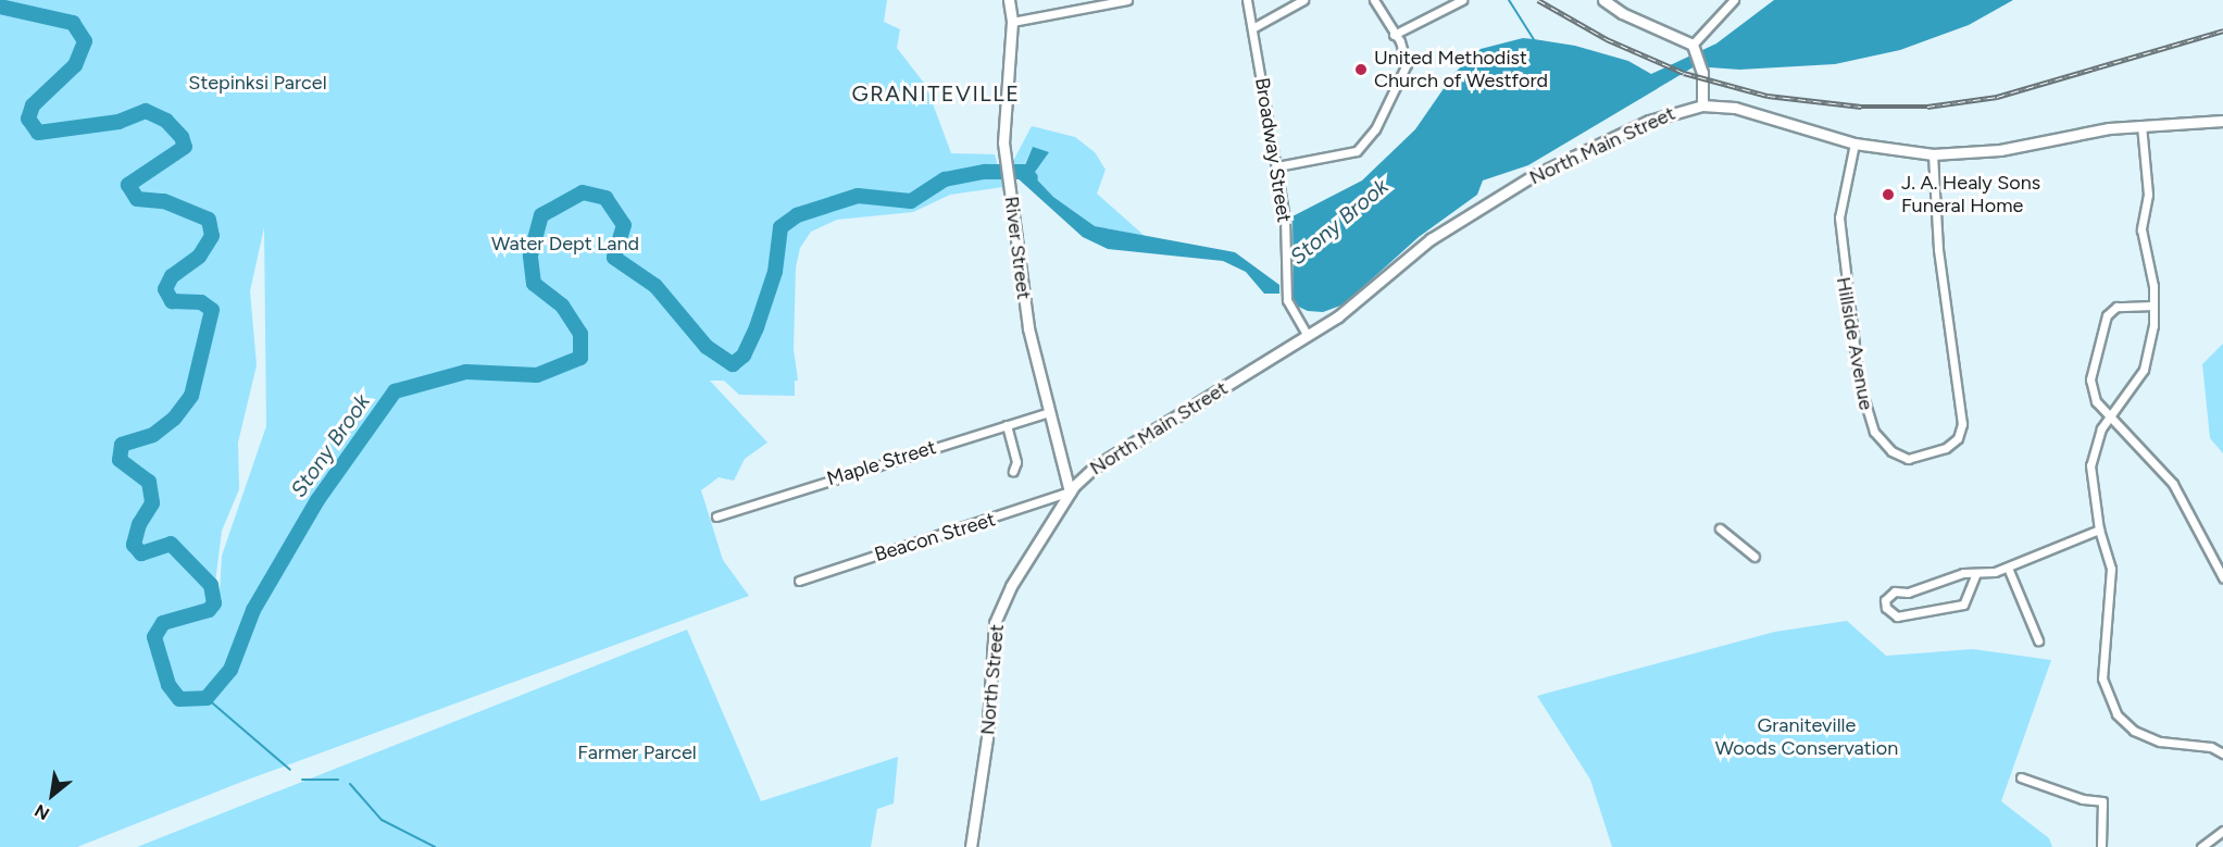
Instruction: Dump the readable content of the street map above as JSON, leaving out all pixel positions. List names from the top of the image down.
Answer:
{
  "streets": {
    "main road": ["North Main Street", "River Street", "North Street"],
    "street": [
      "Broadway Street",
      "Hillside Avenue",
      "Maple Street",
      "Beacon Street"
    ]
  },
  "crossings": [
    ["North Main Street", "Broadway Street"],
    ["North Main Street", "River Street"],
    ["North Main Street", "Hillside Avenue"],
    ["North Main Street", "Beacon Street"],
    ["North Main Street", "North Street"],
    ["River Street", "Maple Street"],
    ["River Street", "Beacon Street"],
    ["River Street", "North Street"],
    ["Beacon Street", "North Street"]
  ],
  "districts": ["GRANITEVILLE"],
  "water": ["Stony Brook"],
  "parks": [
    "Stepinksi Parcel",
    "Water Dept Land",
    "Graniteville Woods Conservation",
    "Farmer Parcel"
  ],
  "places": ["United Methodist Church of Westford", "J. A. Healy Sons Funeral Home"],
  "north": "bottom left"
}
